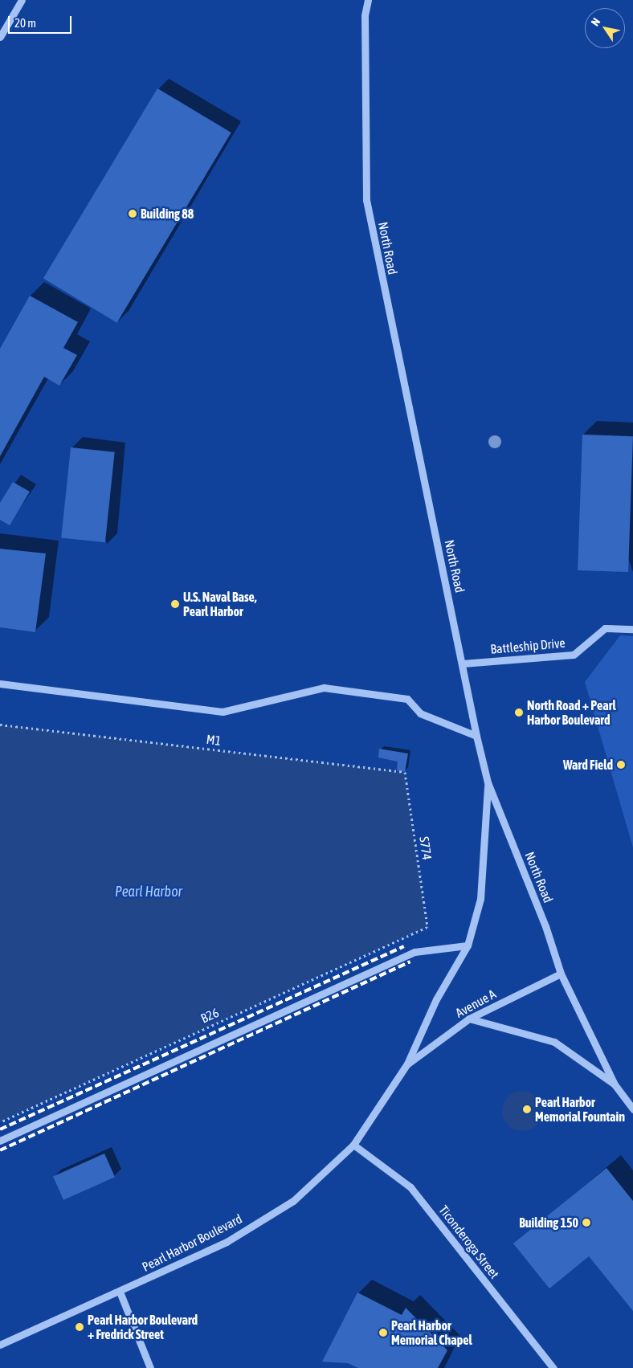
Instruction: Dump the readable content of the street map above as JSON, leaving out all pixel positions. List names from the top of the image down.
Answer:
{
  "streets": {
    "street": [
      "North Road",
      "Battleship Drive",
      "Avenue A",
      "Ticonderoga Street",
      "Pearl Harbor Boulevard"
    ],
    "path": ["M1", "S774", "B26"]
  },
  "crossings": [
    ["North Road", "Battleship Drive"],
    ["North Road", "Avenue A"],
    ["M1", "S774"],
    ["S774", "B26"],
    ["Avenue A", "Pearl Harbor Boulevard"],
    ["Ticonderoga Street", "Pearl Harbor Boulevard"]
  ],
  "water": ["Pearl Harbor"],
  "places": [
    "Building 88",
    "U.S. Naval Base, Pearl Harbor",
    "North Road + Pearl Harbor Boulevard",
    "Ward Field",
    "Pearl Harbor Memorial Fountain",
    "Building 150",
    "Pearl Harbor Boulevard + Fredrick Street",
    "Pearl Harbor Memorial Chapel"
  ],
  "scale_bar": "20 m",
  "north": "top left"
}
